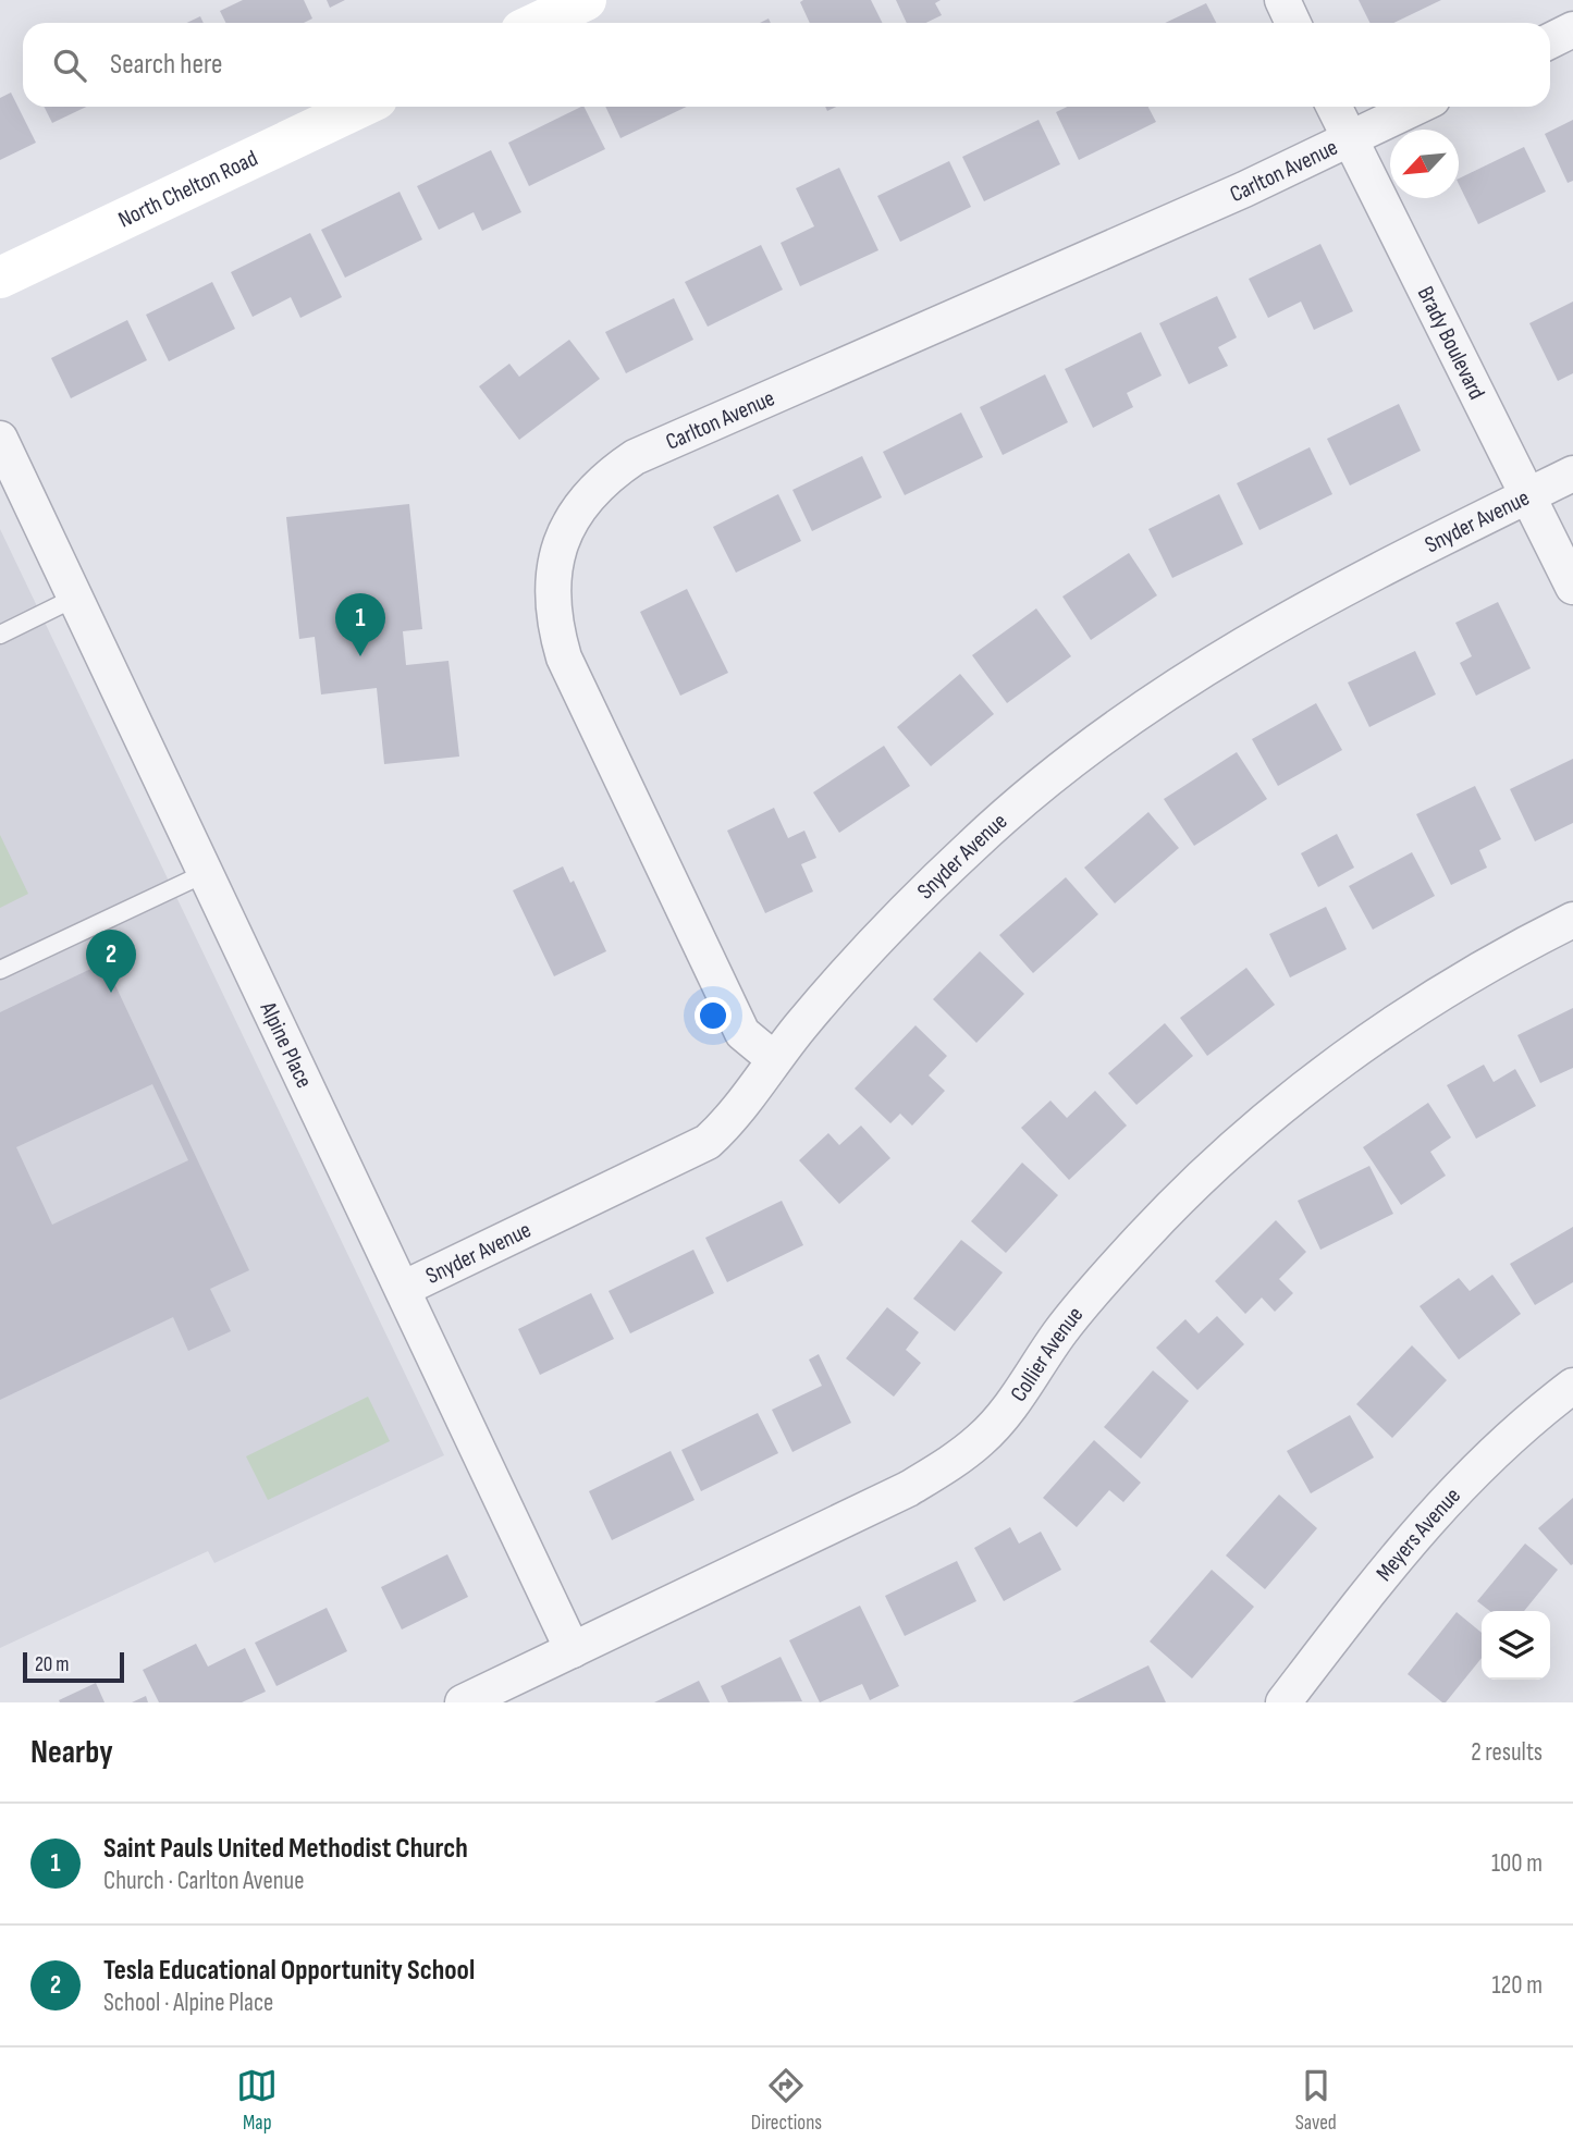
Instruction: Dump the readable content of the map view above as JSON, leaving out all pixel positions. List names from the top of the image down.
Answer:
{
  "streets": {
    "main road": ["North Chelton Road"],
    "street": [
      "Carlton Avenue",
      "Brady Boulevard",
      "Snyder Avenue",
      "Alpine Place",
      "Collier Avenue",
      "Meyers Avenue"
    ]
  },
  "crossings": [
    ["Carlton Avenue", "Brady Boulevard"],
    ["Carlton Avenue", "Snyder Avenue"],
    ["Brady Boulevard", "Snyder Avenue"],
    ["Snyder Avenue", "Alpine Place"],
    ["Alpine Place", "Collier Avenue"]
  ],
  "scale_bar": "20 m",
  "north": "bottom left",
  "page": {
    "search": "Search here",
    "pins": ["1", "2"],
    "scale": "20 m",
    "heading": ["Nearby", "2 results"],
    "list": [
      {
        "mark": "1",
        "name": "Saint Pauls United Methodist Church",
        "note": "Church · Carlton Avenue",
        "value": "100 m"
      },
      {
        "mark": "2",
        "name": "Tesla Educational Opportunity School",
        "note": "School · Alpine Place",
        "value": "120 m"
      }
    ],
    "nav": ["Map", "Directions", "Saved"]
  }
}
